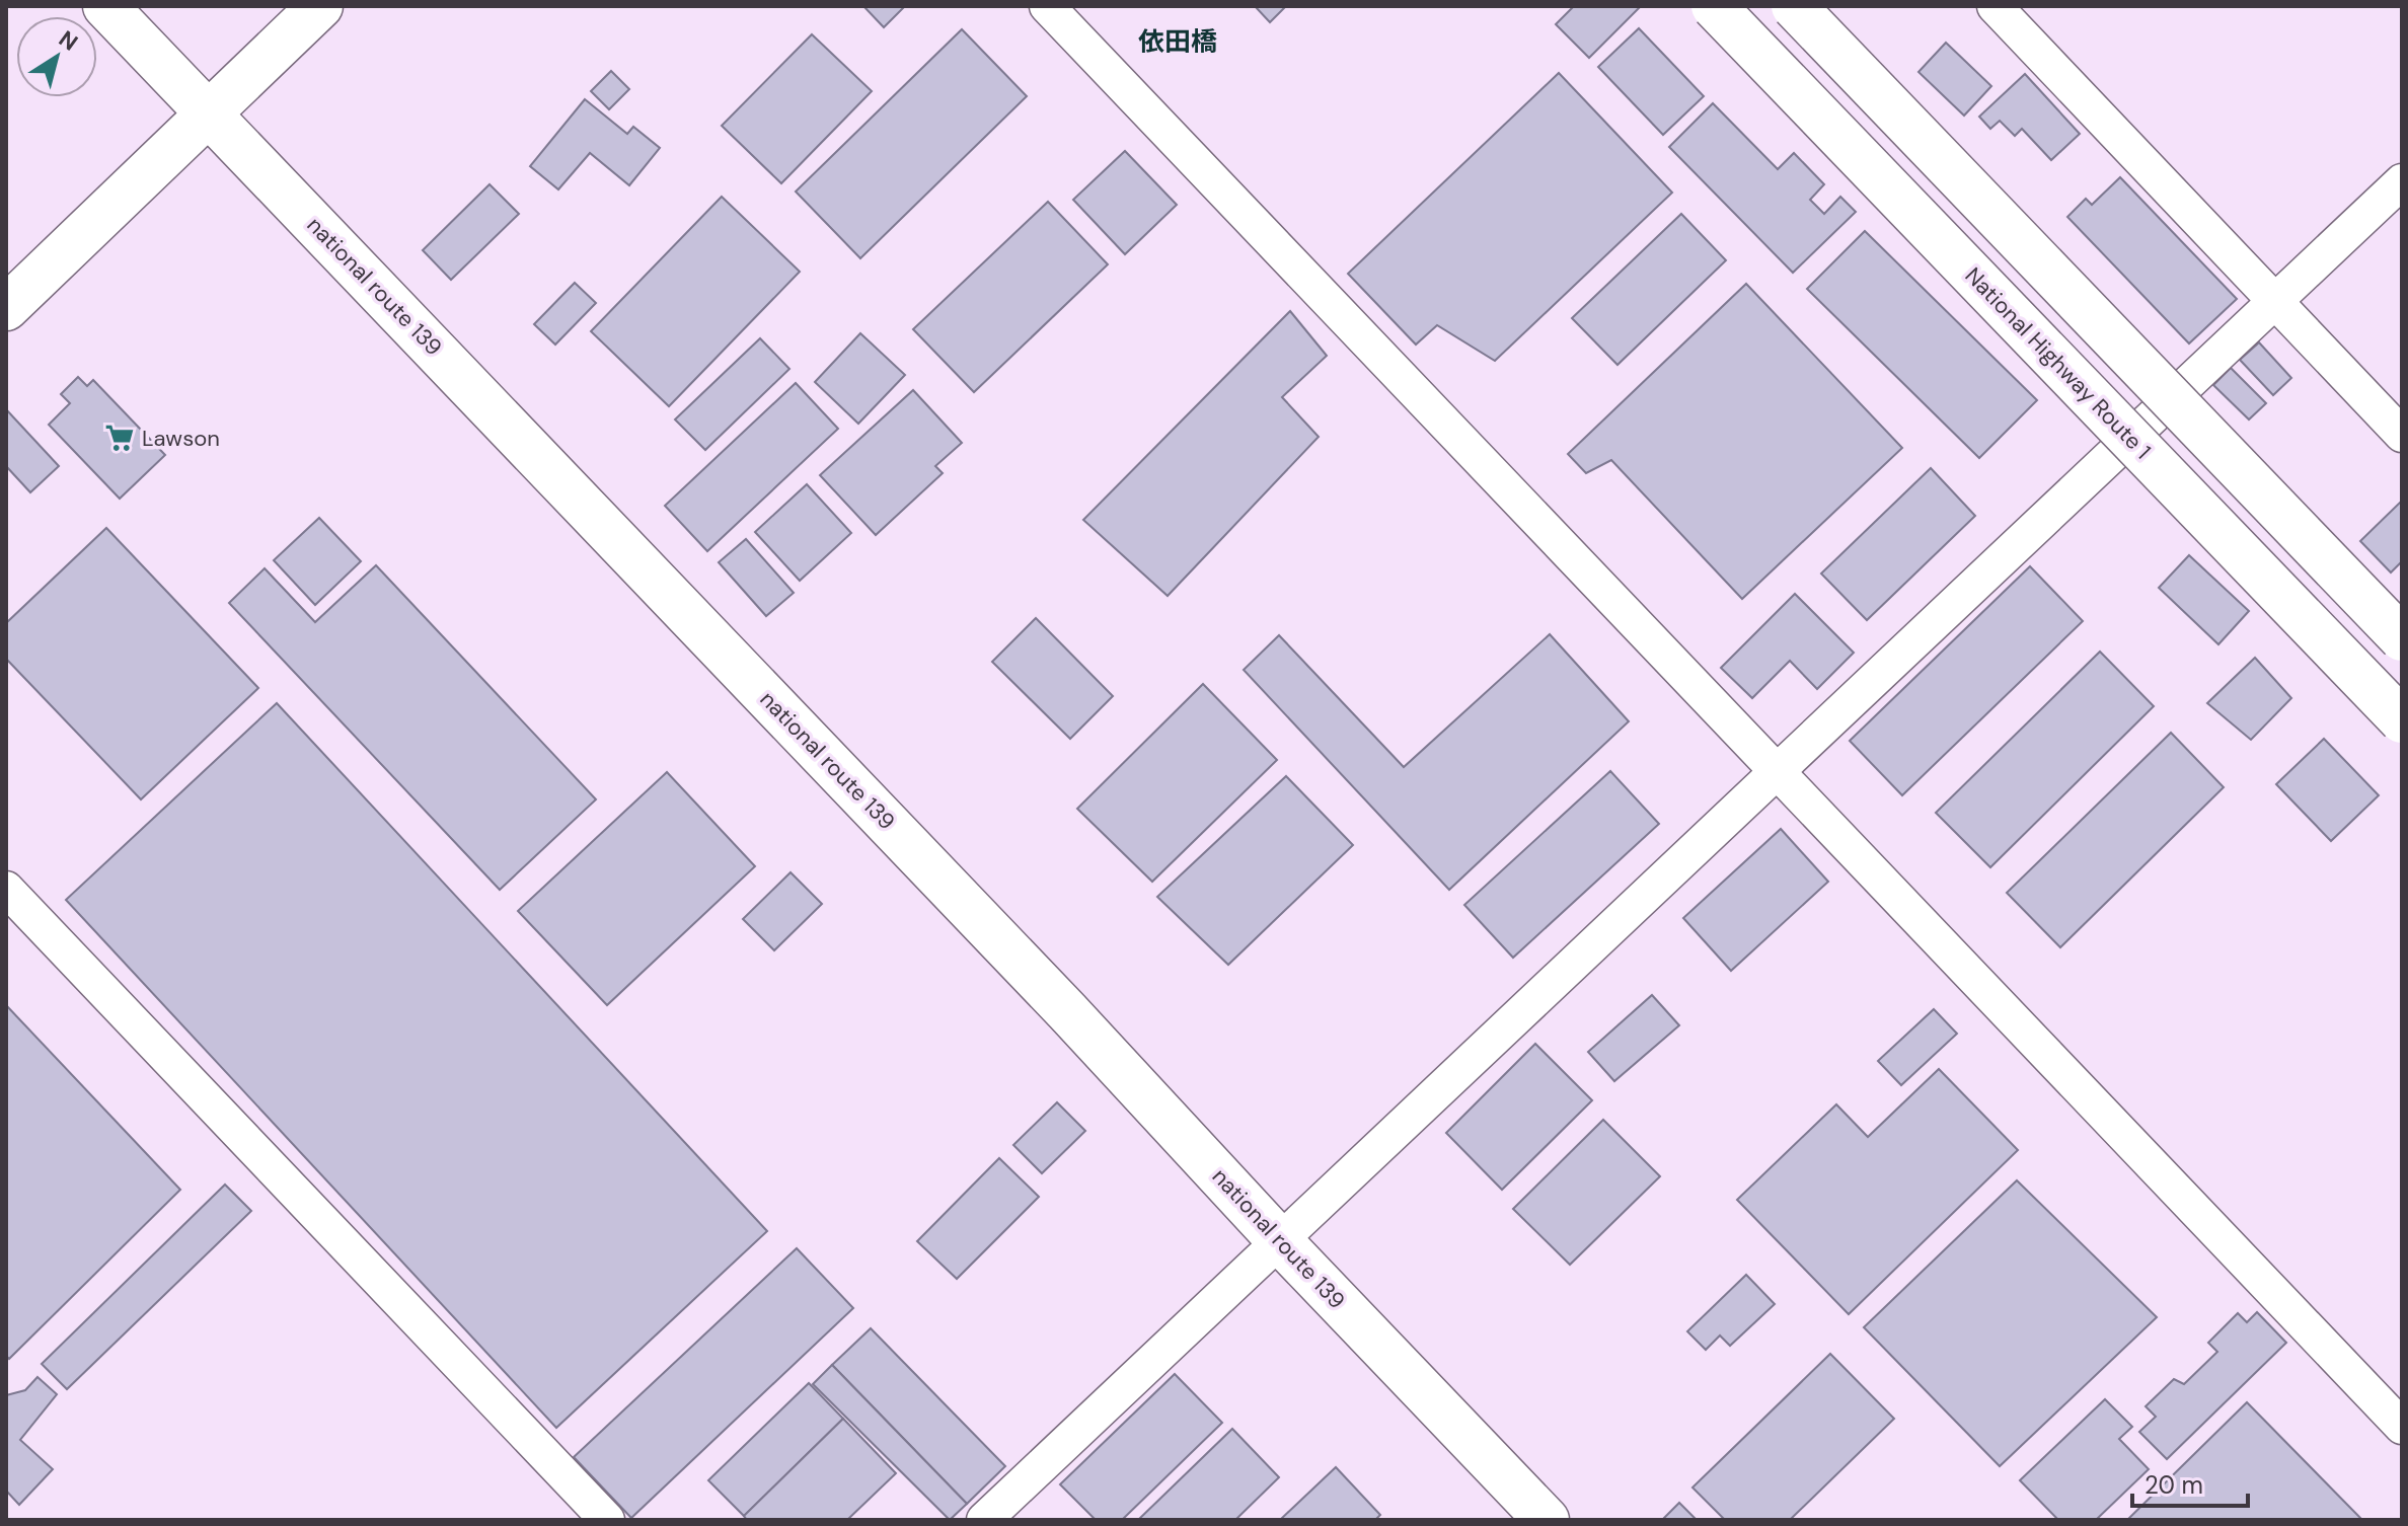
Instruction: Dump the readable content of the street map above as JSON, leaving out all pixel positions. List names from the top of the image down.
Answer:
{
  "streets": {
    "main road": ["national route 139", "National Highway Route 1"]
  },
  "districts": ["依田橋"],
  "places": {
    "supermarket": ["Lawson"]
  },
  "scale_bar": "20 m",
  "north": "top right"
}
